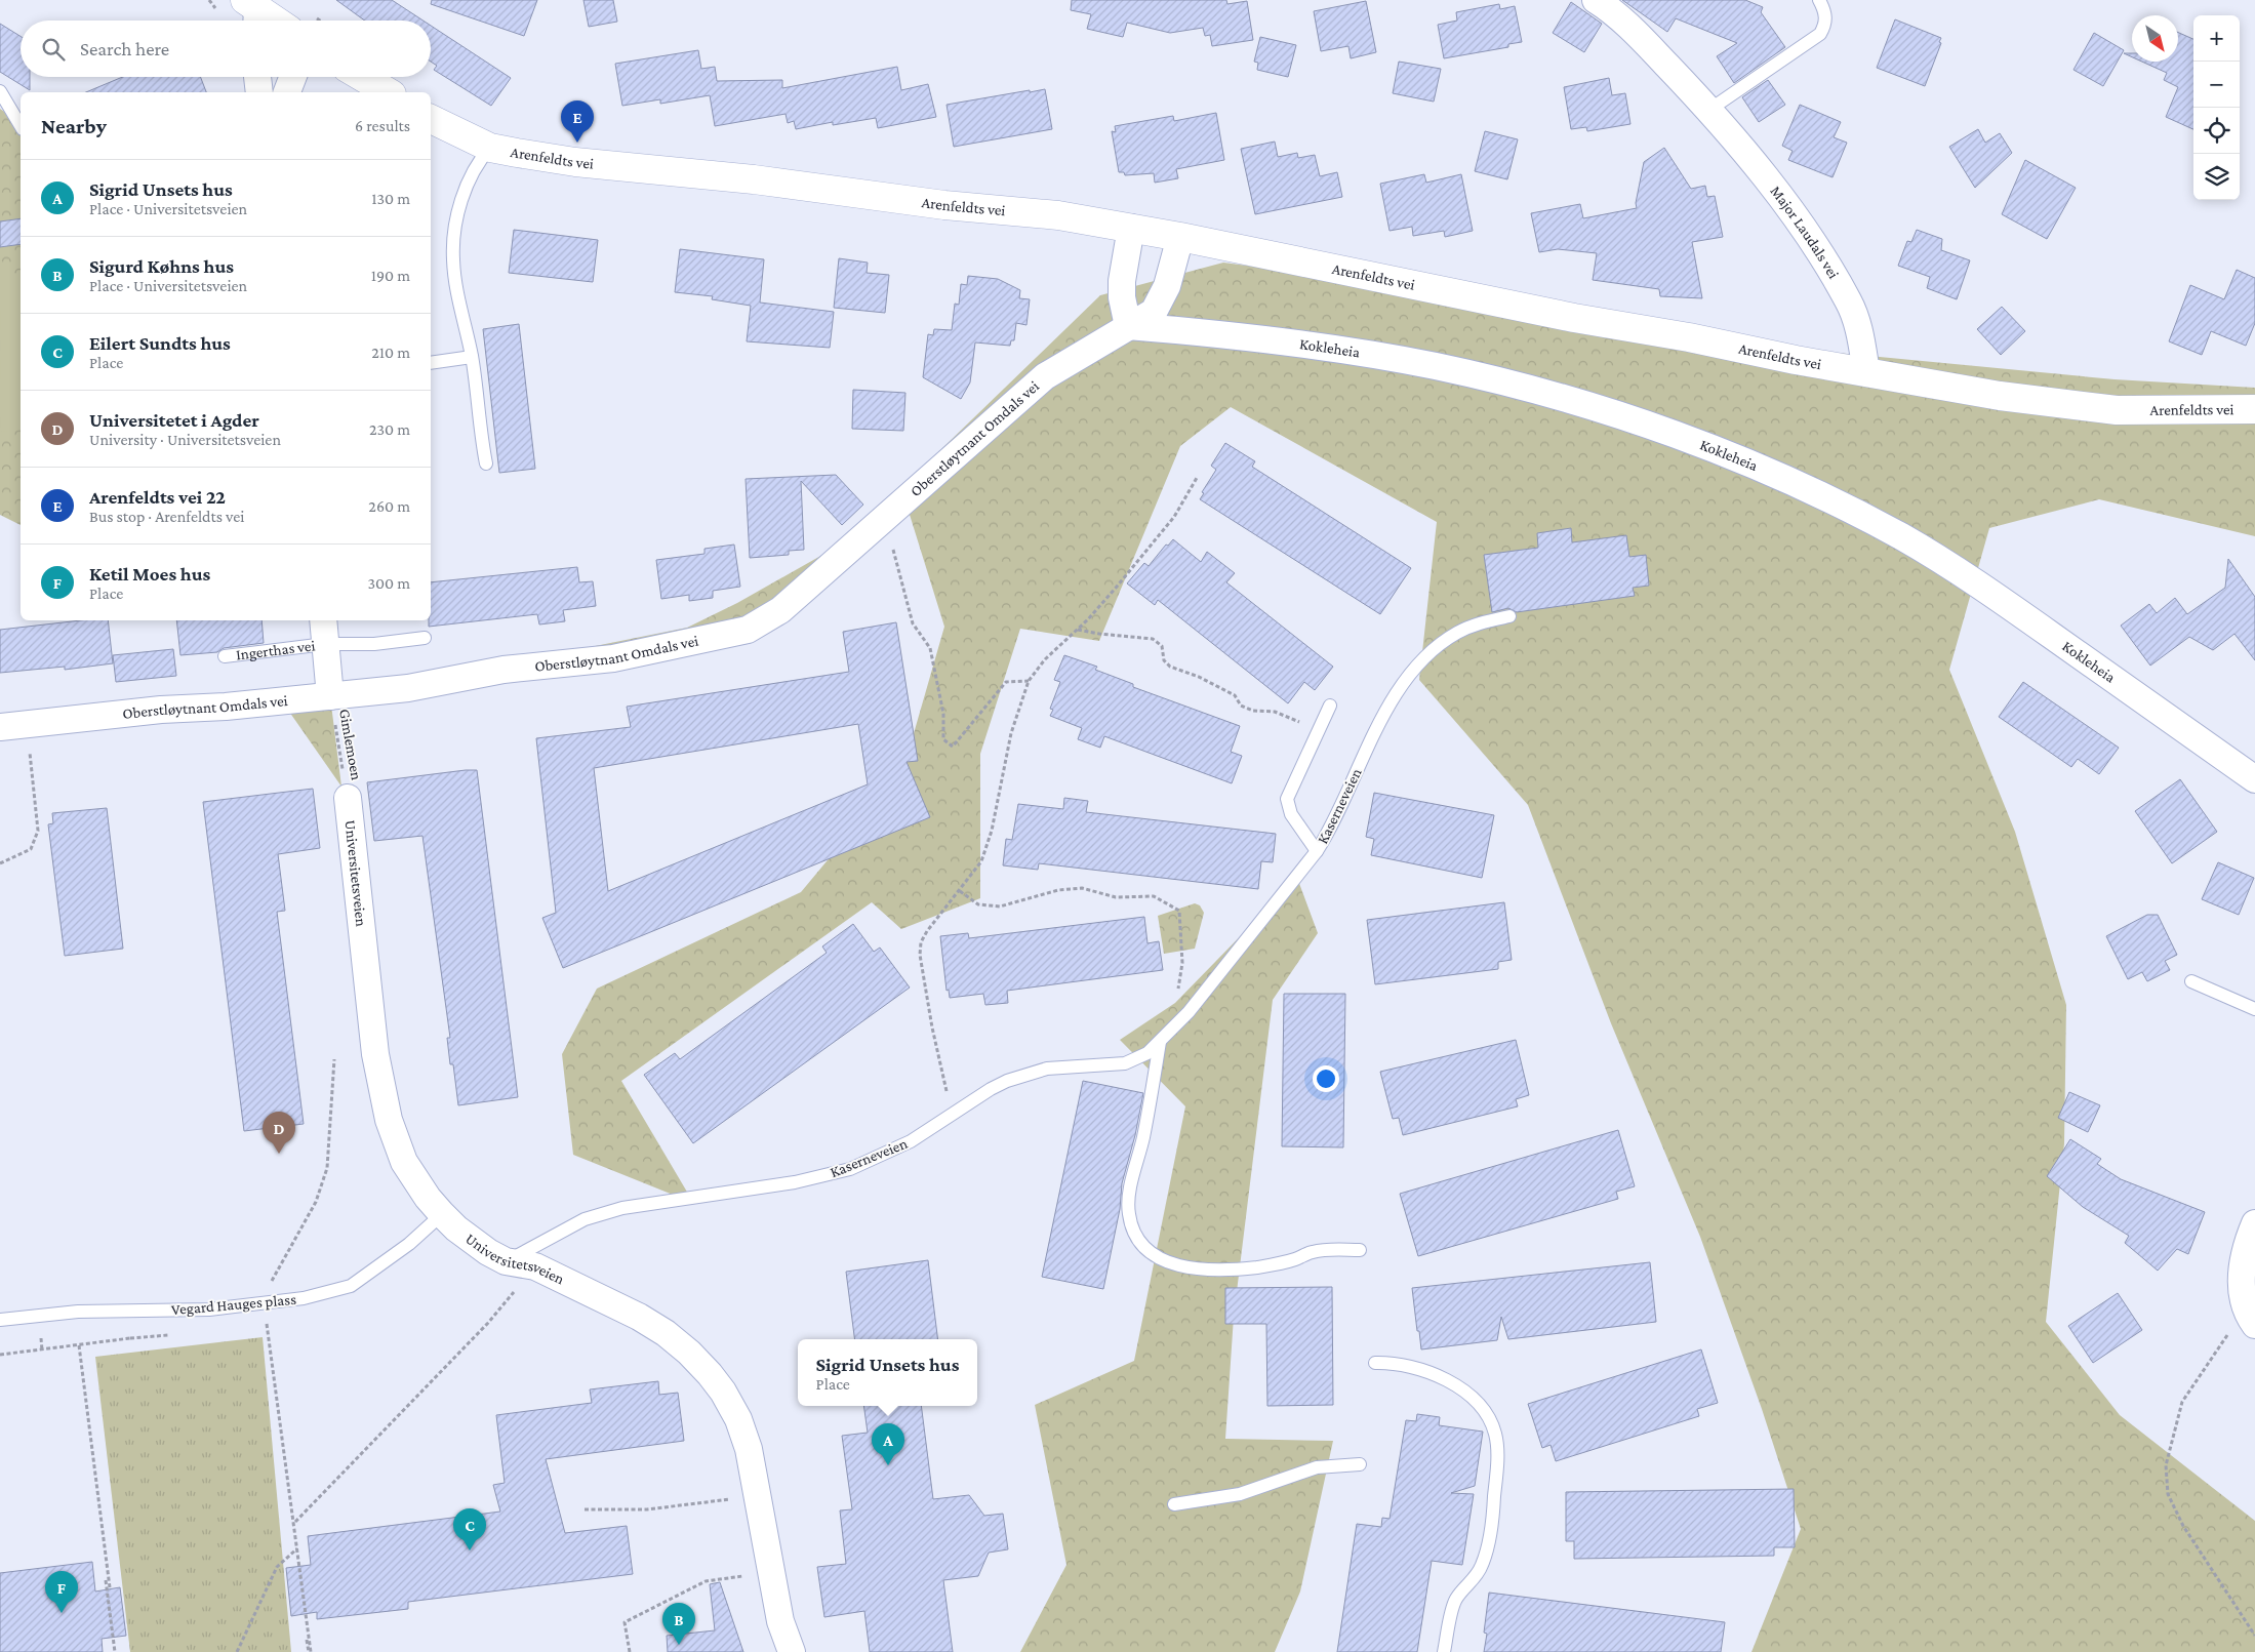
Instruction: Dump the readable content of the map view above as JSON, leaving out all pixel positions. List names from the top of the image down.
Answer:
{
  "streets": {
    "street": [
      "Arenfeldts vei",
      "Major Laudals vei",
      "Kokleheia",
      "Oberstløytnant Omdals vei",
      "Ingerthas vei",
      "Universitetsveien"
    ],
    "lane": ["Kaserneveien", "Vegard Hauges plass"],
    "path": ["Gimlemoen"]
  },
  "crossings": [
    ["Arenfeldts vei", "Major Laudals vei"],
    ["Arenfeldts vei", "Oberstløytnant Omdals vei"],
    ["Kokleheia", "Oberstløytnant Omdals vei"],
    ["Oberstløytnant Omdals vei", "Ingerthas vei"],
    ["Oberstløytnant Omdals vei", "Gimlemoen"],
    ["Ingerthas vei", "Gimlemoen"],
    ["Gimlemoen", "Universitetsveien"],
    ["Kaserneveien", "Universitetsveien"],
    ["Universitetsveien", "Vegard Hauges plass"]
  ],
  "north": "bottom right",
  "page": {
    "map_buttons": ["+", "−"],
    "search": "Search here",
    "heading": ["Nearby", "6 results"],
    "pins": [
      "E",
      "D",
      "A",
      "C",
      "F",
      "B"
    ],
    "list": [
      {
        "mark": "A",
        "name": "Sigrid Unsets hus",
        "note": "Place · Universitetsveien",
        "value": "130 m"
      },
      {
        "mark": "B",
        "name": "Sigurd Køhns hus",
        "note": "Place · Universitetsveien",
        "value": "190 m"
      },
      {
        "mark": "C",
        "name": "Eilert Sundts hus",
        "note": "Place",
        "value": "210 m"
      },
      {
        "mark": "D",
        "name": "Universitetet i Agder",
        "note": "University · Universitetsveien",
        "value": "230 m"
      },
      {
        "mark": "E",
        "name": "Arenfeldts vei 22",
        "note": "Bus stop · Arenfeldts vei",
        "value": "260 m"
      },
      {
        "mark": "F",
        "name": "Ketil Moes hus",
        "note": "Place",
        "value": "300 m"
      }
    ],
    "popup": ["Sigrid Unsets hus", "Place"]
  }
}
